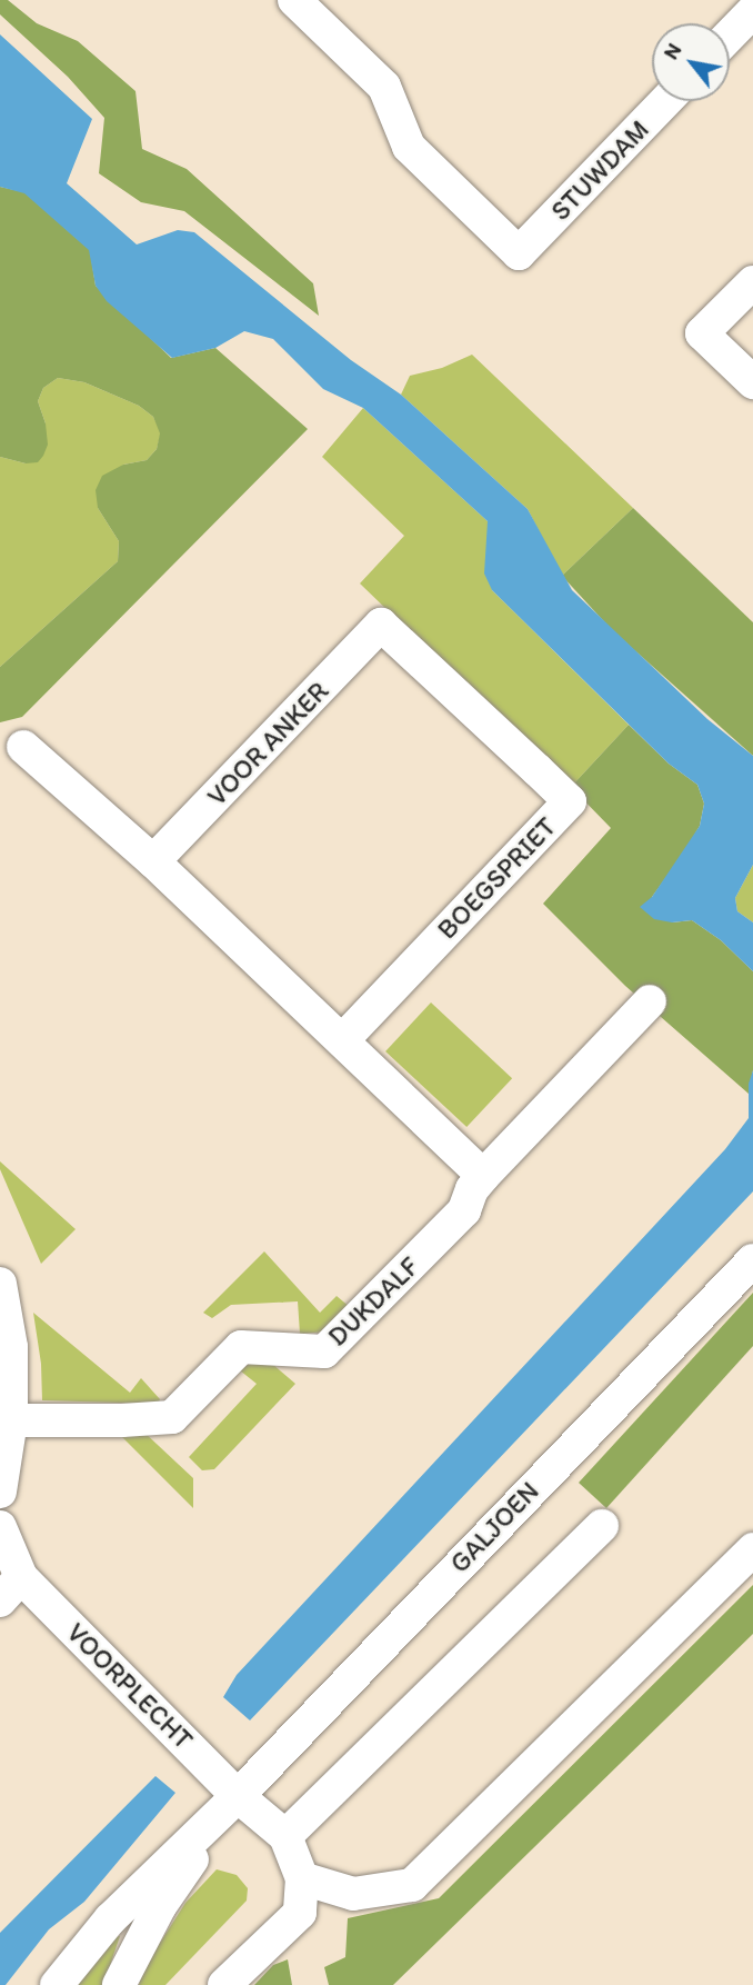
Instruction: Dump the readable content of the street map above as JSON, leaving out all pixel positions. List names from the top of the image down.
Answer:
{
  "streets": {
    "street": [
      "STUWDAM",
      "VOOR ANKER",
      "BOEGSPRIET",
      "DUKDALF",
      "GALJOEN",
      "VOORPLECHT"
    ]
  },
  "crossings": [
    ["VOOR ANKER", "BOEGSPRIET"],
    ["GALJOEN", "VOORPLECHT"]
  ],
  "north": "top left"
}
